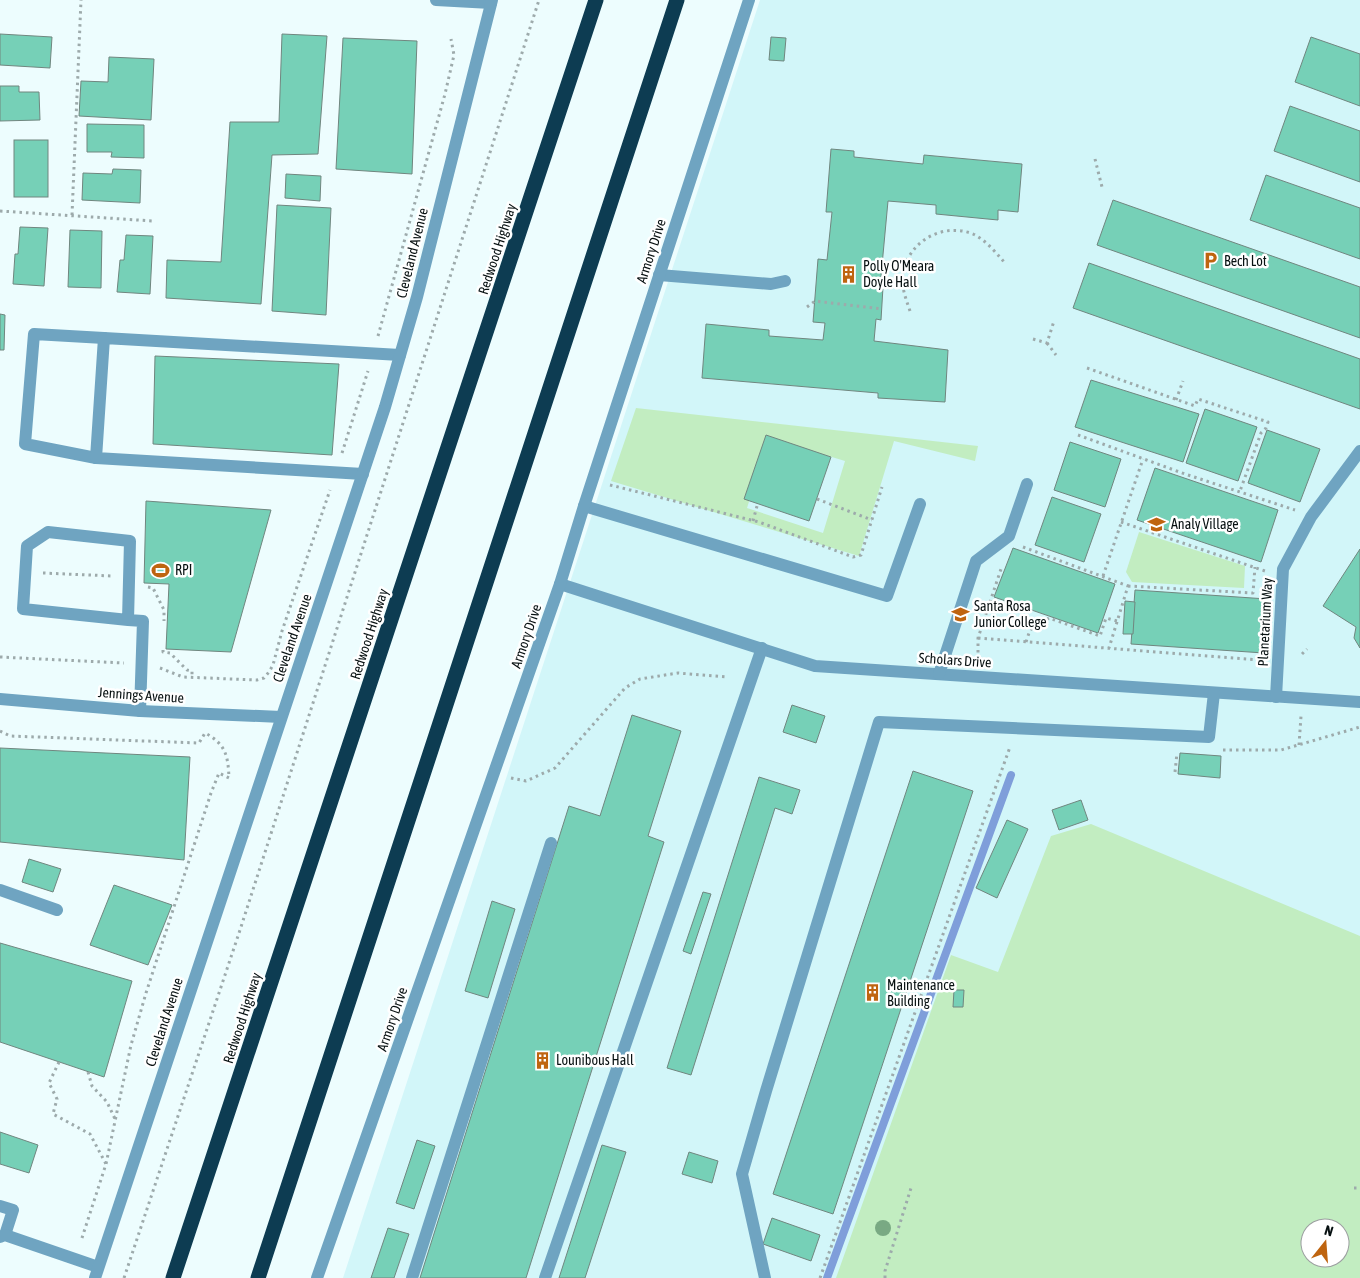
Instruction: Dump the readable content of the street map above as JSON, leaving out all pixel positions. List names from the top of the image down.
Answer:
{
  "streets": {
    "highway": ["Redwood Highway"],
    "street": [
      "Armory Drive",
      "Cleveland Avenue",
      "Planetarium Way",
      "Scholars Drive",
      "Jennings Avenue"
    ]
  },
  "crossings": [
    ["Armory Drive", "Scholars Drive"],
    ["Cleveland Avenue", "Jennings Avenue"],
    ["Planetarium Way", "Scholars Drive"]
  ],
  "places": {
    "parking": ["Bech Lot"],
    "building": ["Polly O'Meara Doyle Hall", "Maintenance Building", "Lounibous Hall"],
    "school or university": ["Analy Village", "Santa Rosa Junior College"],
    "sports": ["RPI"]
  },
  "north": "top"
}
